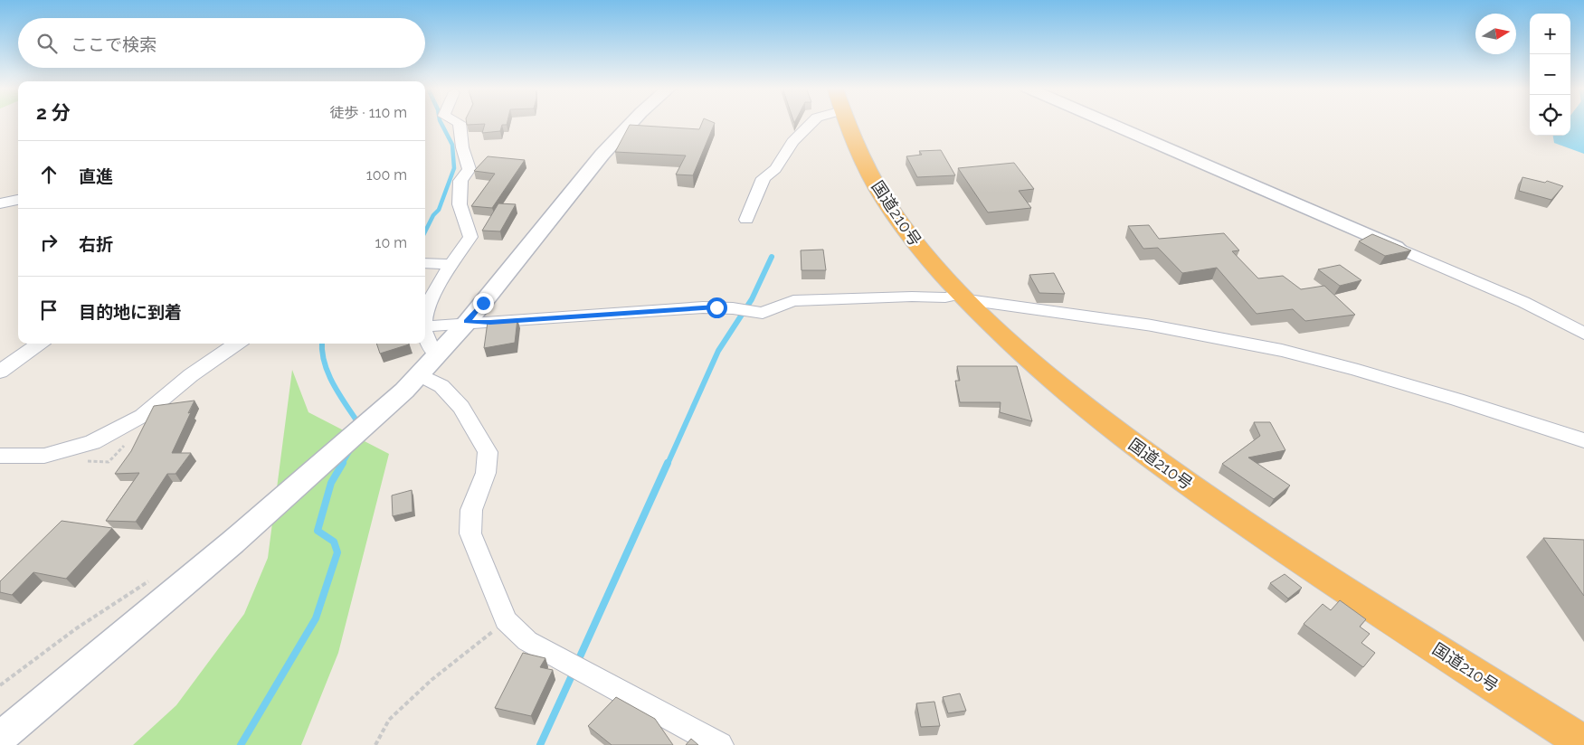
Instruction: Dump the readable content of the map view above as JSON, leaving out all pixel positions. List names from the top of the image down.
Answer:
{
  "streets": {
    "highway": ["国道210号"]
  },
  "north": "right",
  "page": {
    "map_buttons": ["+", "−"],
    "search": "ここで検索",
    "heading": ["2 分", "徒歩 · 110 m"],
    "list": [
      ["直進", "100 m"],
      ["右折", "10 m"],
      "目的地に到着"
    ]
  }
}
